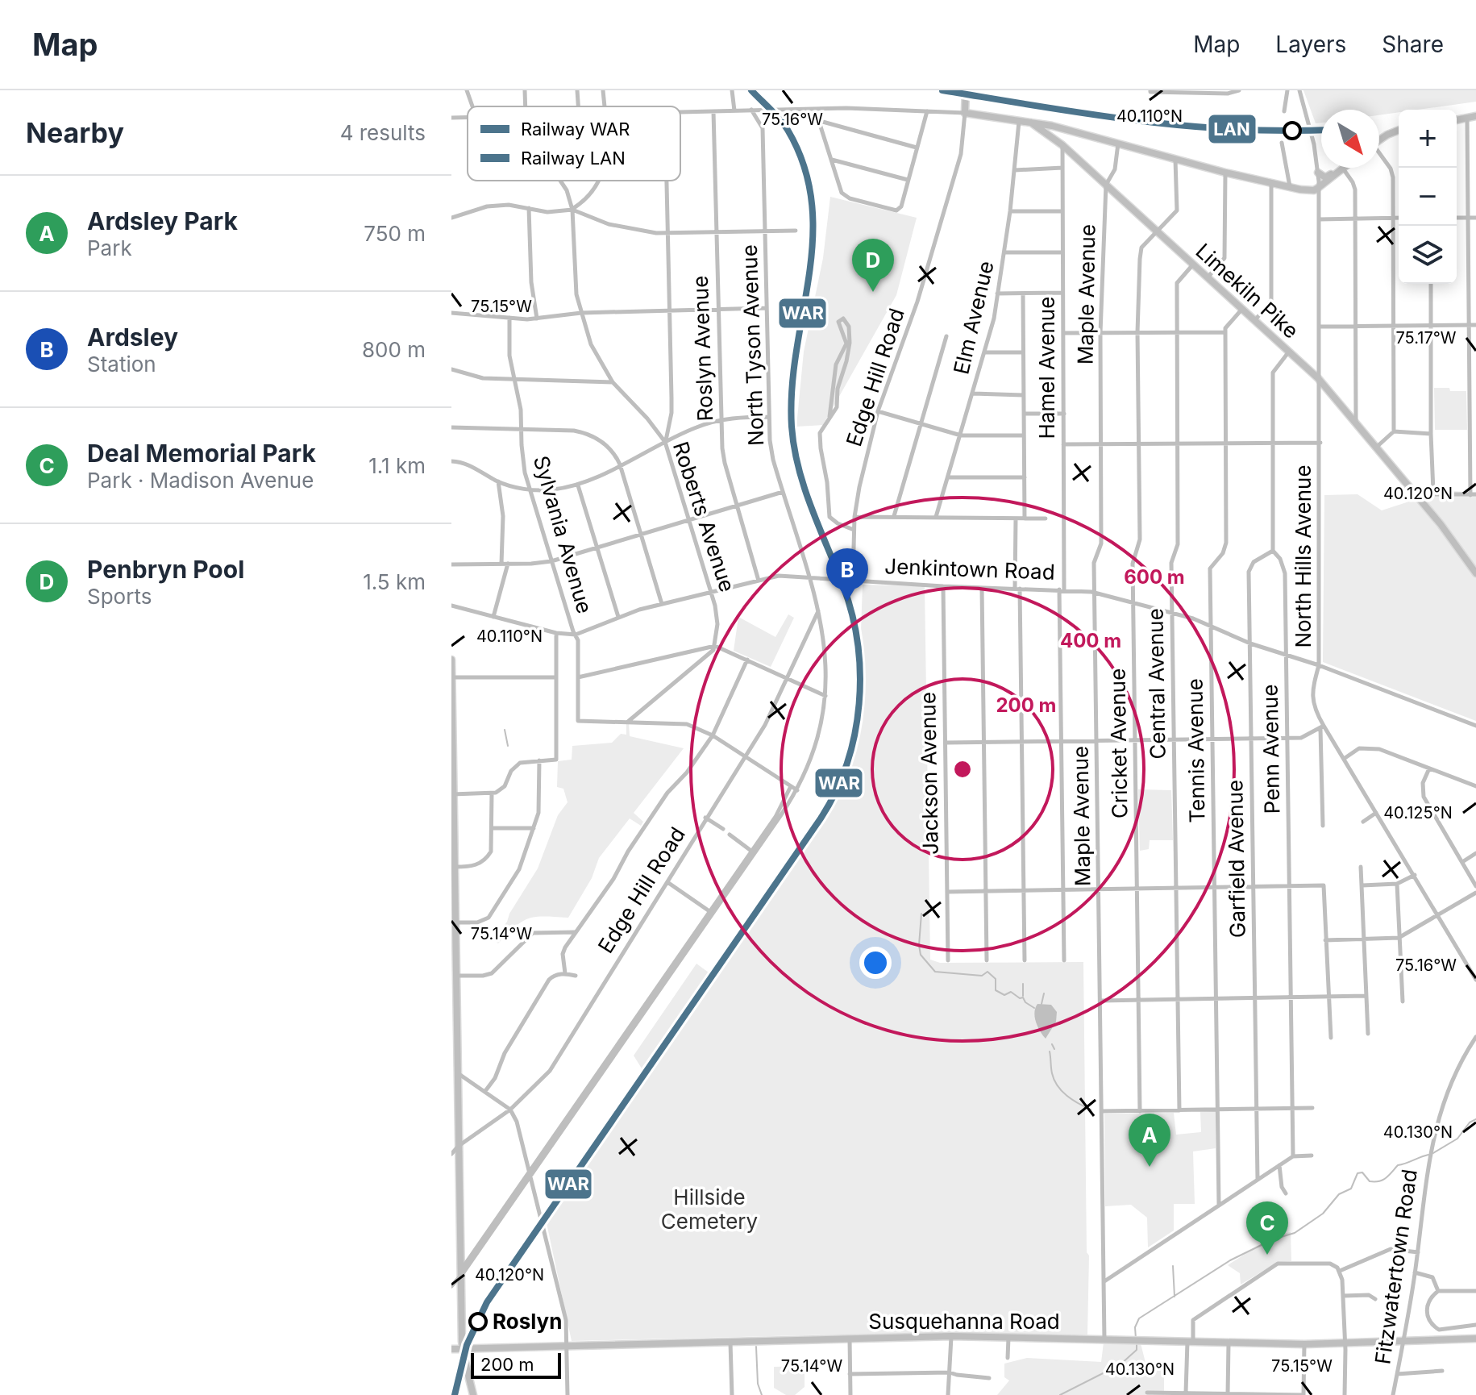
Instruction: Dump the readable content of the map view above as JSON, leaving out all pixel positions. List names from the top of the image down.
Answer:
{
  "streets": {
    "main road": ["Limekiln Pike", "Susquehanna Road"],
    "street": [
      "Maple Avenue",
      "Elm Avenue",
      "North Tyson Avenue",
      "Roslyn Avenue",
      "Hamel Avenue",
      "Edge Hill Road",
      "Roberts Avenue",
      "Sylvania Avenue",
      "North Hills Avenue",
      "Jenkintown Road",
      "Central Avenue",
      "Cricket Avenue",
      "Penn Avenue",
      "Tennis Avenue",
      "Jackson Avenue",
      "Garfield Avenue",
      "Fitzwatertown Road"
    ]
  },
  "crossings": [
    ["Limekiln Pike", "Maple Avenue"],
    ["Limekiln Pike", "Elm Avenue"],
    ["Limekiln Pike", "Hamel Avenue"],
    ["Limekiln Pike", "Edge Hill Road"],
    ["Limekiln Pike", "North Hills Avenue"],
    ["Limekiln Pike", "Central Avenue"],
    ["Limekiln Pike", "Cricket Avenue"],
    ["Limekiln Pike", "Penn Avenue"],
    ["Maple Avenue", "Jenkintown Road"],
    ["Maple Avenue", "Susquehanna Road"],
    ["North Tyson Avenue", "Edge Hill Road"],
    ["North Tyson Avenue", "Jenkintown Road"],
    ["Roslyn Avenue", "Jenkintown Road"],
    ["Hamel Avenue", "Jenkintown Road"],
    ["Edge Hill Road", "Jenkintown Road"],
    ["Roberts Avenue", "Jenkintown Road"],
    ["Sylvania Avenue", "Jenkintown Road"],
    ["North Hills Avenue", "Jenkintown Road"],
    ["Jenkintown Road", "Central Avenue"],
    ["Jenkintown Road", "Cricket Avenue"],
    ["Jenkintown Road", "Penn Avenue"],
    ["Jenkintown Road", "Tennis Avenue"],
    ["Jenkintown Road", "Jackson Avenue"],
    ["Jenkintown Road", "Garfield Avenue"],
    ["Penn Avenue", "Garfield Avenue"],
    ["Fitzwatertown Road", "Susquehanna Road"]
  ],
  "parks": ["Hillside Cemetery"],
  "places": ["Roslyn"],
  "lines": ["rail line WAR", "rail line LAN"],
  "legend": ["Railway WAR", "Railway LAN"],
  "scale_bar": "200 m",
  "north": "bottom right",
  "page": {
    "header": "Map",
    "nav": ["Map", "Layers", "Share"],
    "heading": ["Nearby", "4 results"],
    "map_buttons": ["+", "−"],
    "list": [
      {
        "mark": "A",
        "name": "Ardsley Park",
        "note": "Park",
        "value": "750 m"
      },
      {
        "mark": "B",
        "name": "Ardsley",
        "note": "Station",
        "value": "800 m"
      },
      {
        "mark": "C",
        "name": "Deal Memorial Park",
        "note": "Park · Madison Avenue",
        "value": "1.1 km"
      },
      {
        "mark": "D",
        "name": "Penbryn Pool",
        "note": "Sports",
        "value": "1.5 km"
      }
    ],
    "pins": [
      "D",
      "B",
      "A",
      "C"
    ],
    "scale": "200 m"
  },
  "coordinates": [
    "40.110°N",
    "75.16°W",
    "75.15°W",
    "75.17°W",
    "40.120°N",
    "40.125°N",
    "75.14°W",
    "40.130°N"
  ],
  "rings": ["600 m", "400 m", "200 m"]
}
